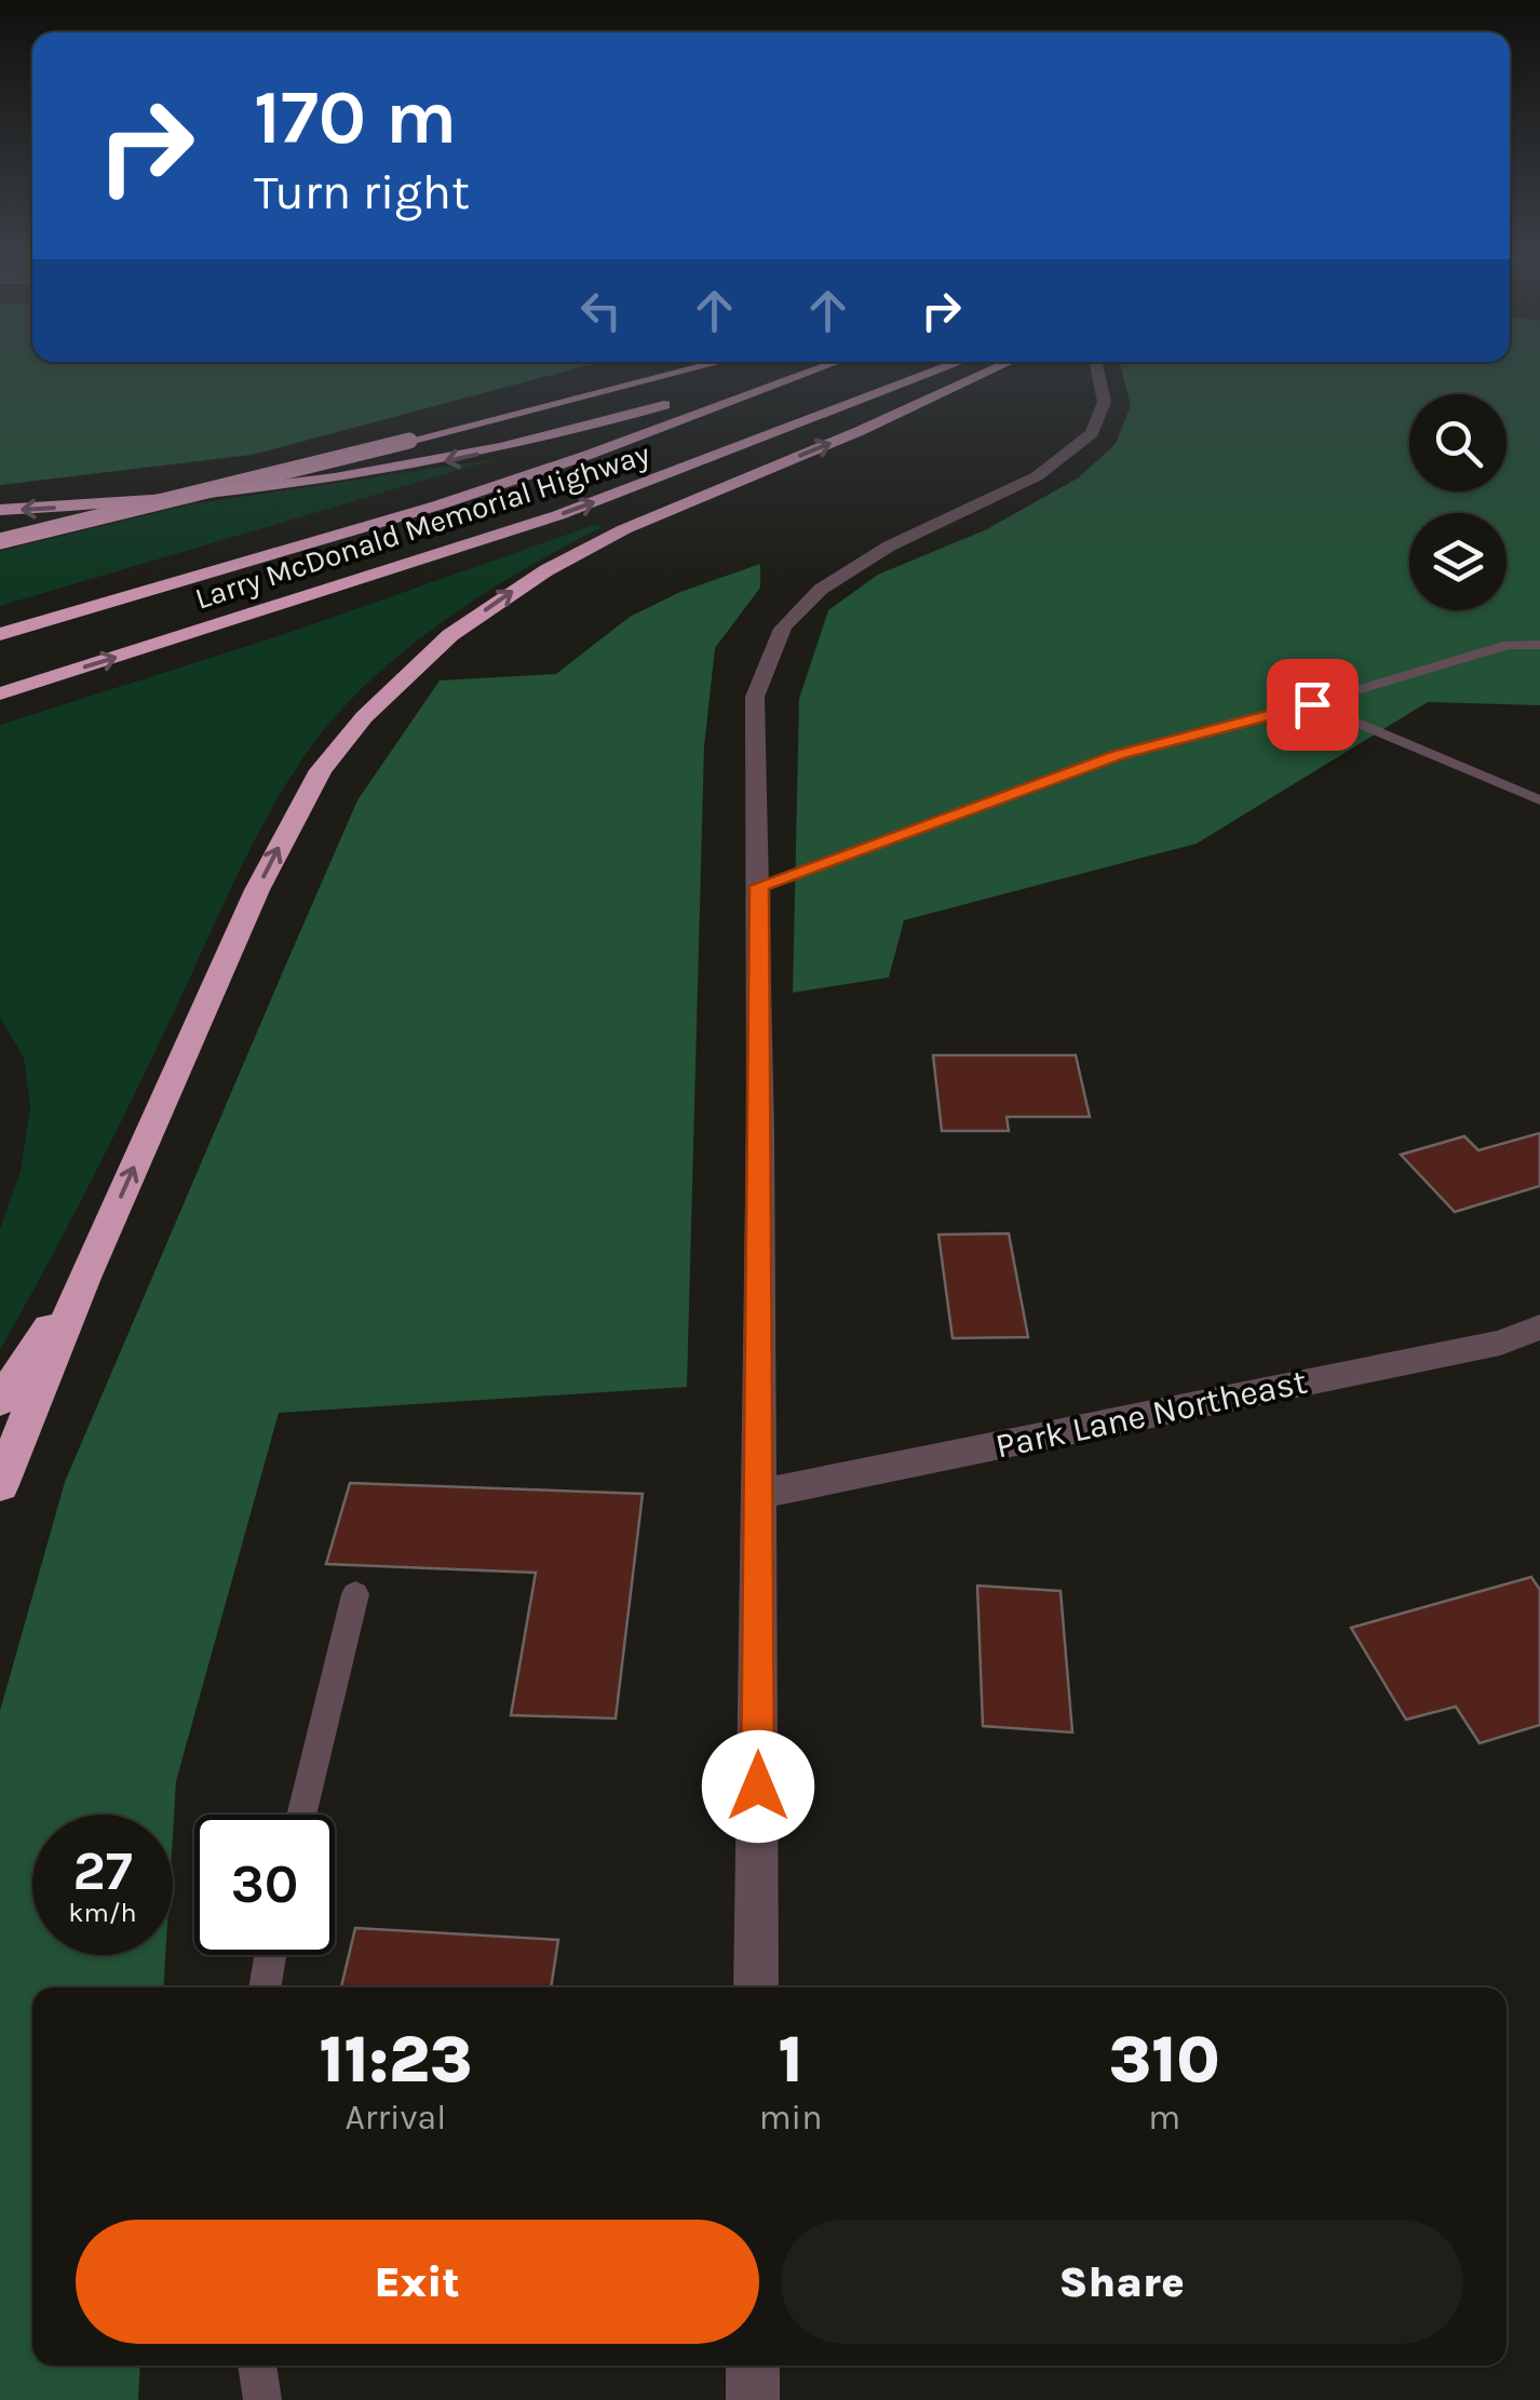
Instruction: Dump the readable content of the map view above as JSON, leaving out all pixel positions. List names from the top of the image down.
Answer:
{
  "streets": {
    "highway": ["Larry McDonald Memorial Highway"],
    "street": ["Park Lane Northeast"]
  },
  "page": {
    "turn": ["170 m", "Turn right"],
    "speed": "27 km/h",
    "limit": "30",
    "eta": [
      "11:23",
      "Arrival",
      "1",
      "min",
      "310",
      "m"
    ],
    "buttons": ["Exit", "Share"]
  }
}
